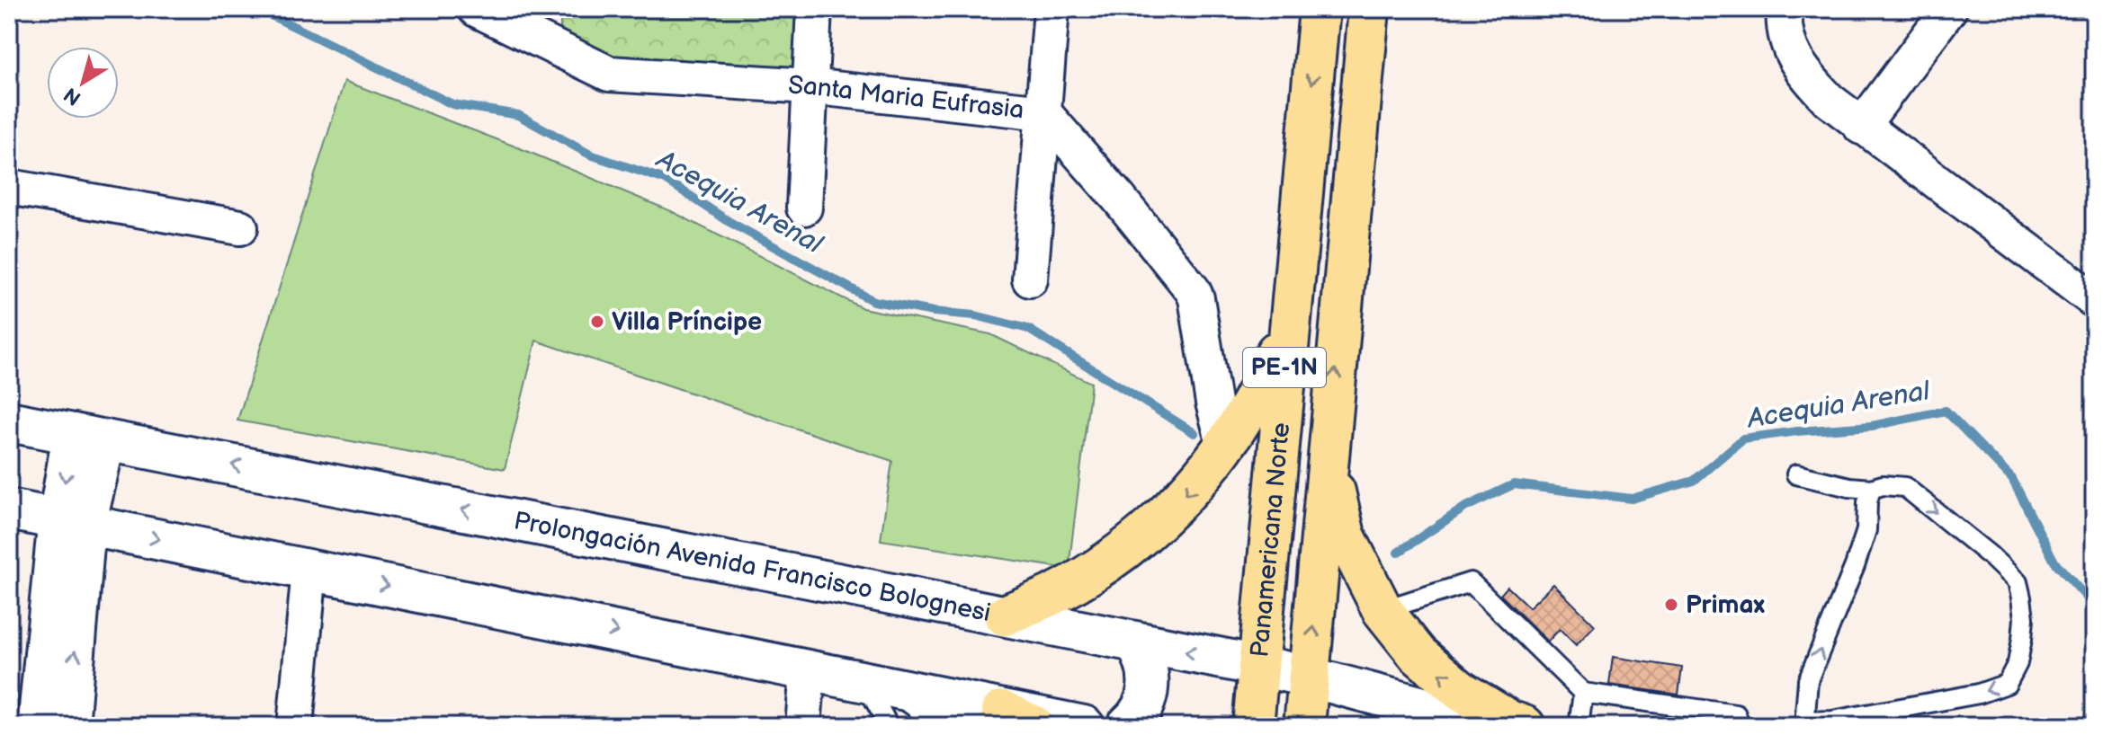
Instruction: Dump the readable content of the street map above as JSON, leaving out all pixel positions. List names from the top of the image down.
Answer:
{
  "streets": {
    "highway": ["PE-1N", "Panamericana Norte"],
    "main road": ["Prolongación Avenida Francisco Bolognesi"],
    "street": ["Santa Maria Eufrasia"]
  },
  "crossings": [
    ["Panamericana Norte", "Prolongación Avenida Francisco Bolognesi"]
  ],
  "water": ["Acequia Arenal"],
  "places": ["Villa Príncipe", "Primax"],
  "north": "bottom left"
}
